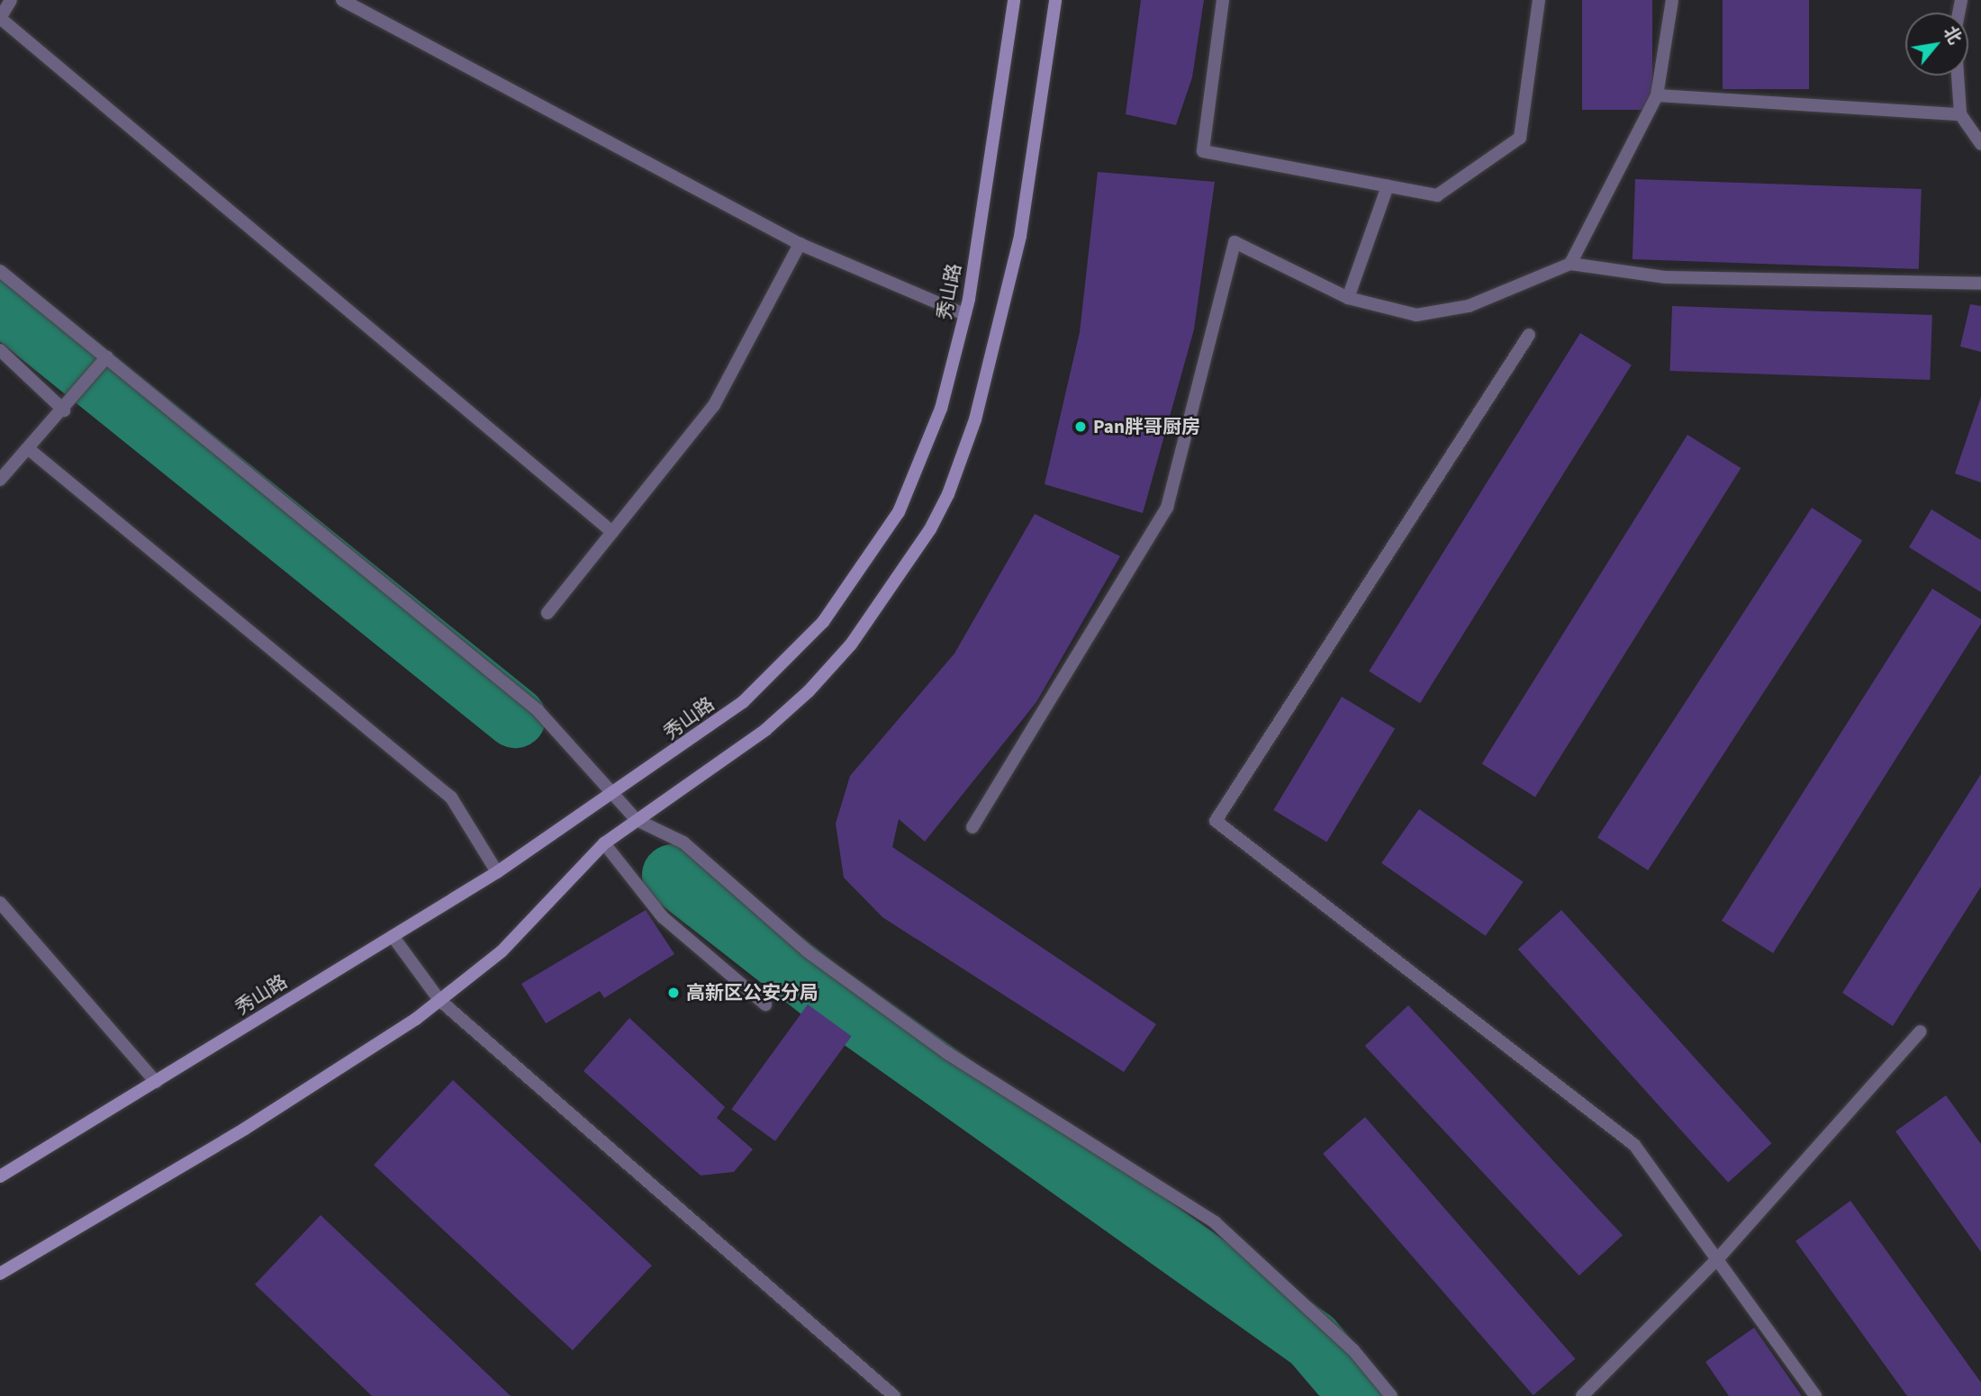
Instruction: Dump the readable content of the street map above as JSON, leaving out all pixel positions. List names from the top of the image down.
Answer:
{
  "streets": {
    "street": ["秀山路"]
  },
  "places": ["Pan胖哥厨房", "高新区公安分局"],
  "north": "top right"
}
